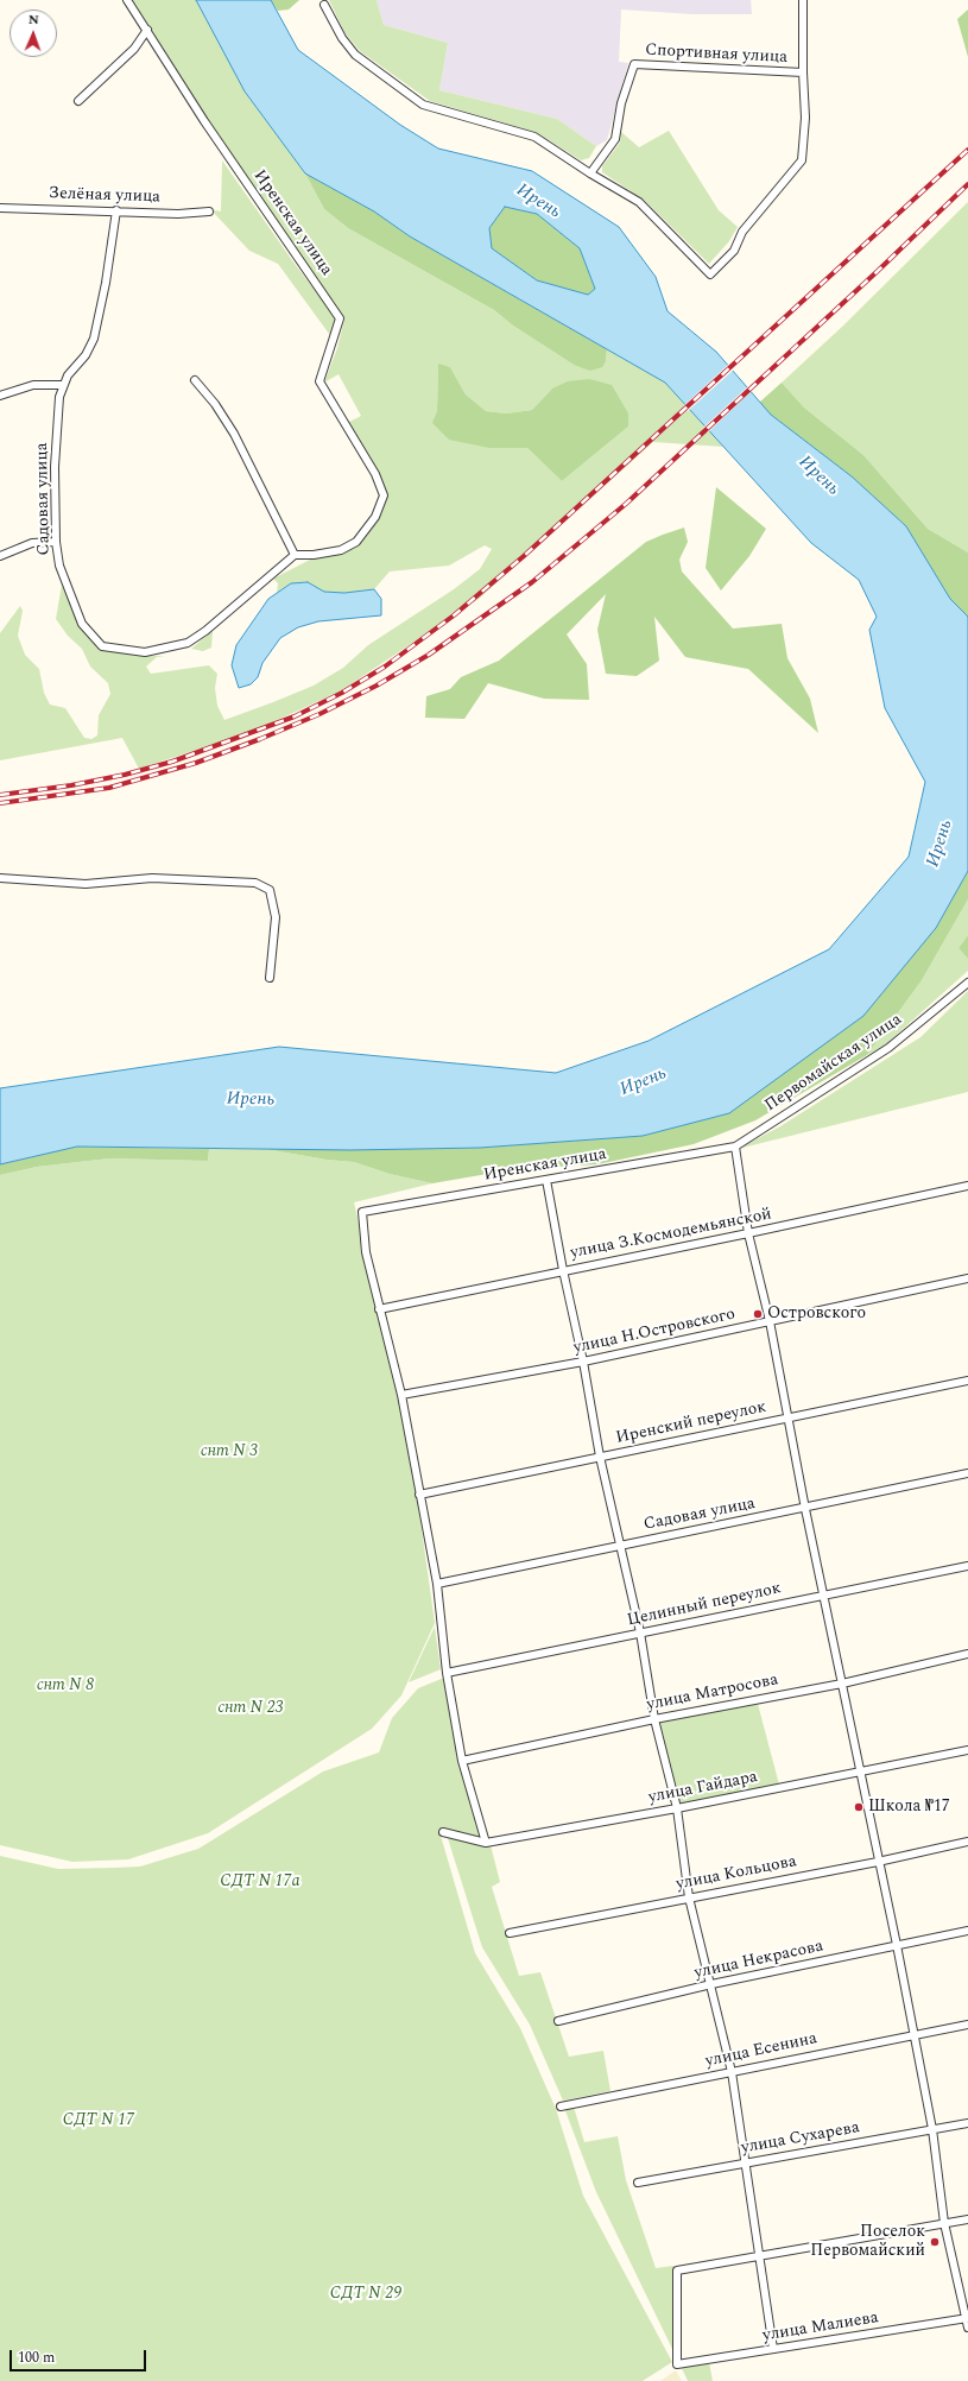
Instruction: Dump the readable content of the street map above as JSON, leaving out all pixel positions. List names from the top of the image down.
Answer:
{
  "streets": {
    "street": [
      "Спортивная улица",
      "Зелёная улица",
      "Иренская улица",
      "Садовая улица",
      "Первомайская улица",
      "улица З.Космодемьянской",
      "улица Н.Островского",
      "Иренский переулок",
      "Целинный переулок",
      "улица Матросова",
      "улица Гайдара",
      "улица Кольцова",
      "улица Некрасова",
      "улица Есенина",
      "улица Сухарева",
      "улица Малиева"
    ]
  },
  "crossings": [
    ["Зелёная улица", "Садовая улица"],
    ["Иренская улица", "Садовая улица"],
    ["Иренская улица", "Первомайская улица"],
    ["Иренская улица", "улица З.Космодемьянской"]
  ],
  "water": ["Ирень"],
  "parks": [
    "снт N 3",
    "снт N 8",
    "снт N 23",
    "СДТ N 17а",
    "СДТ N 17",
    "СДТ N 29"
  ],
  "places": ["Островского", "Школа №17", "Поселок Первомайский"],
  "scale_bar": "100 m",
  "north": "top"
}
